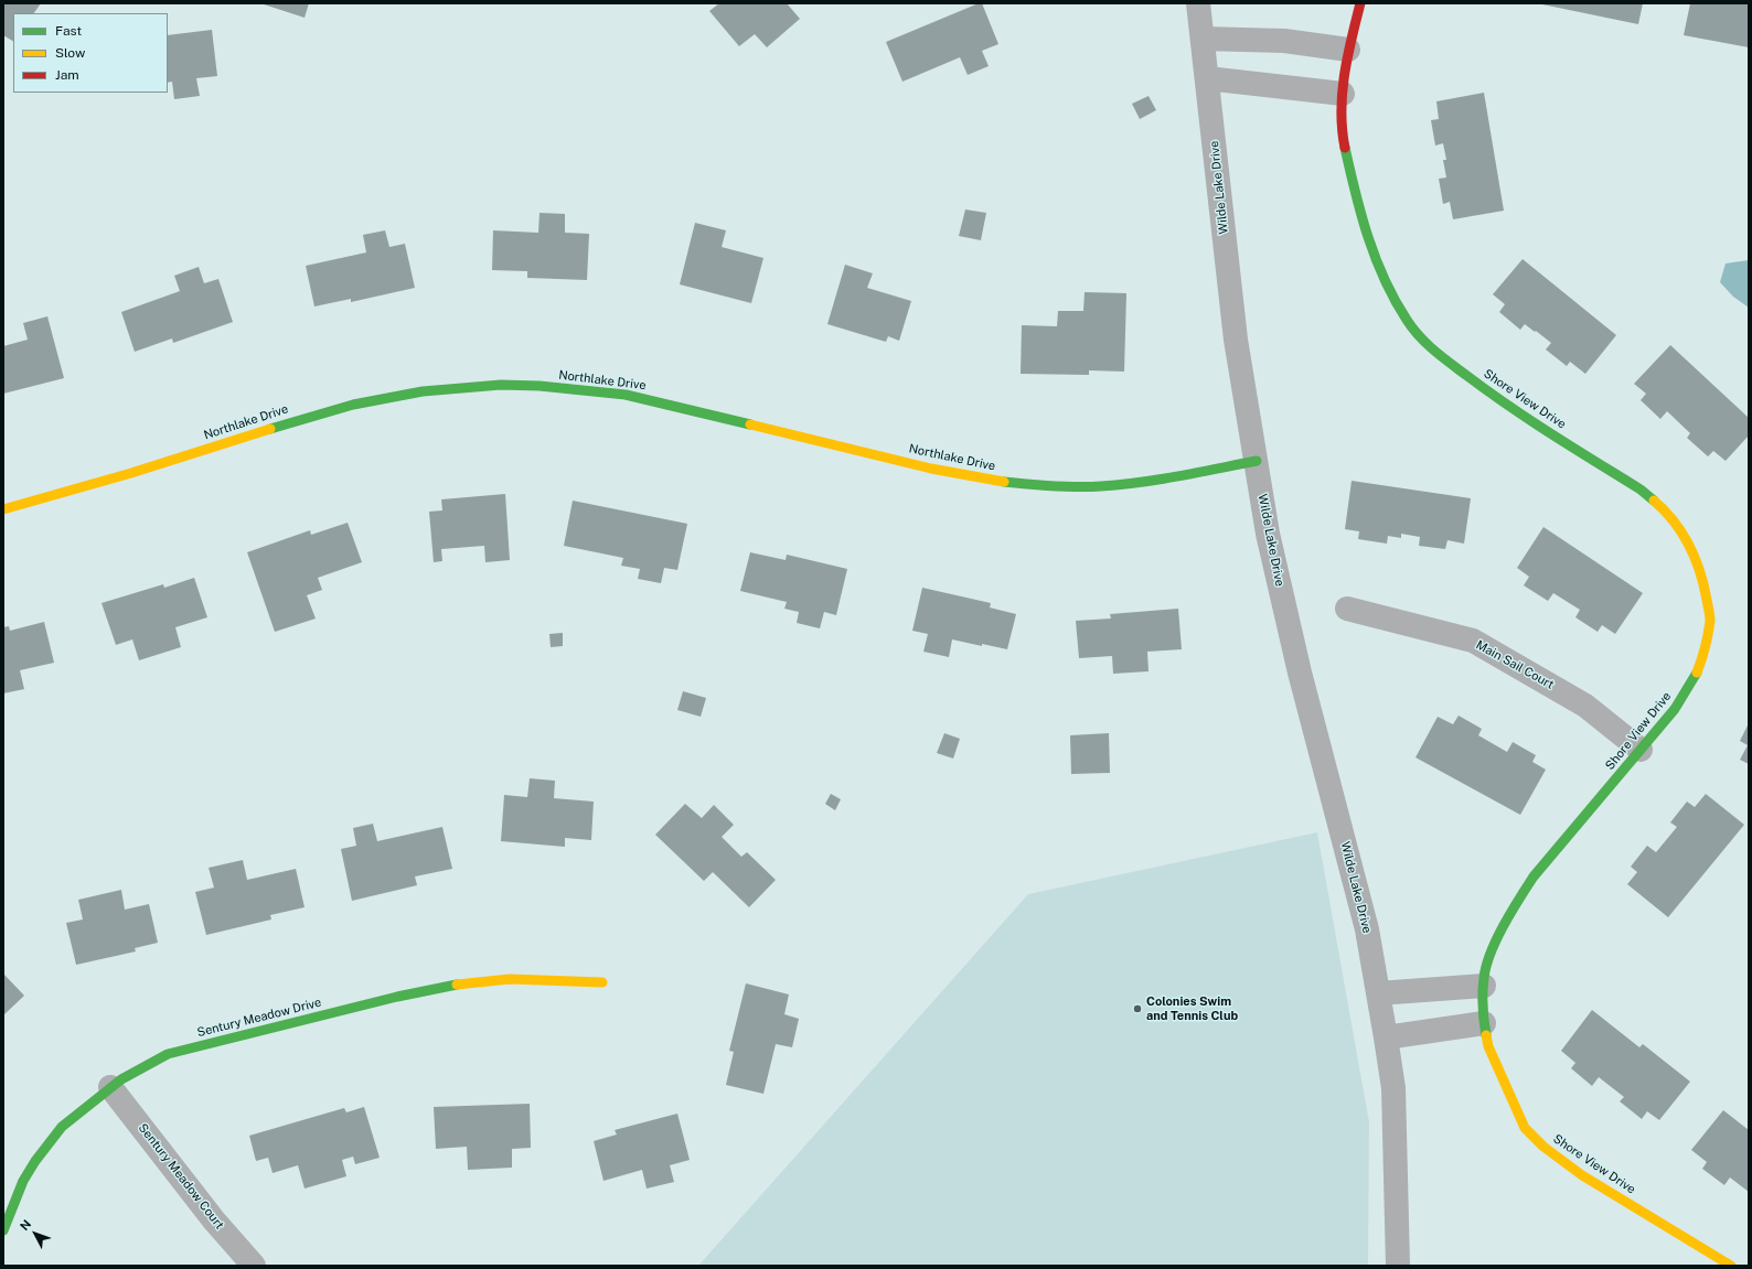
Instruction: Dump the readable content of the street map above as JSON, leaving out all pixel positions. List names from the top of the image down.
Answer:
{
  "streets": {
    "street": [
      "Wilde Lake Drive",
      "Northlake Drive",
      "Shore View Drive",
      "Main Sail Court",
      "Sentury Meadow Drive",
      "Sentury Meadow Court"
    ]
  },
  "crossings": [
    ["Wilde Lake Drive", "Northlake Drive"],
    ["Shore View Drive", "Main Sail Court"],
    ["Sentury Meadow Drive", "Sentury Meadow Court"]
  ],
  "places": ["Colonies Swim and Tennis Club"],
  "legend": ["Fast", "Slow", "Jam"],
  "north": "top left"
}
